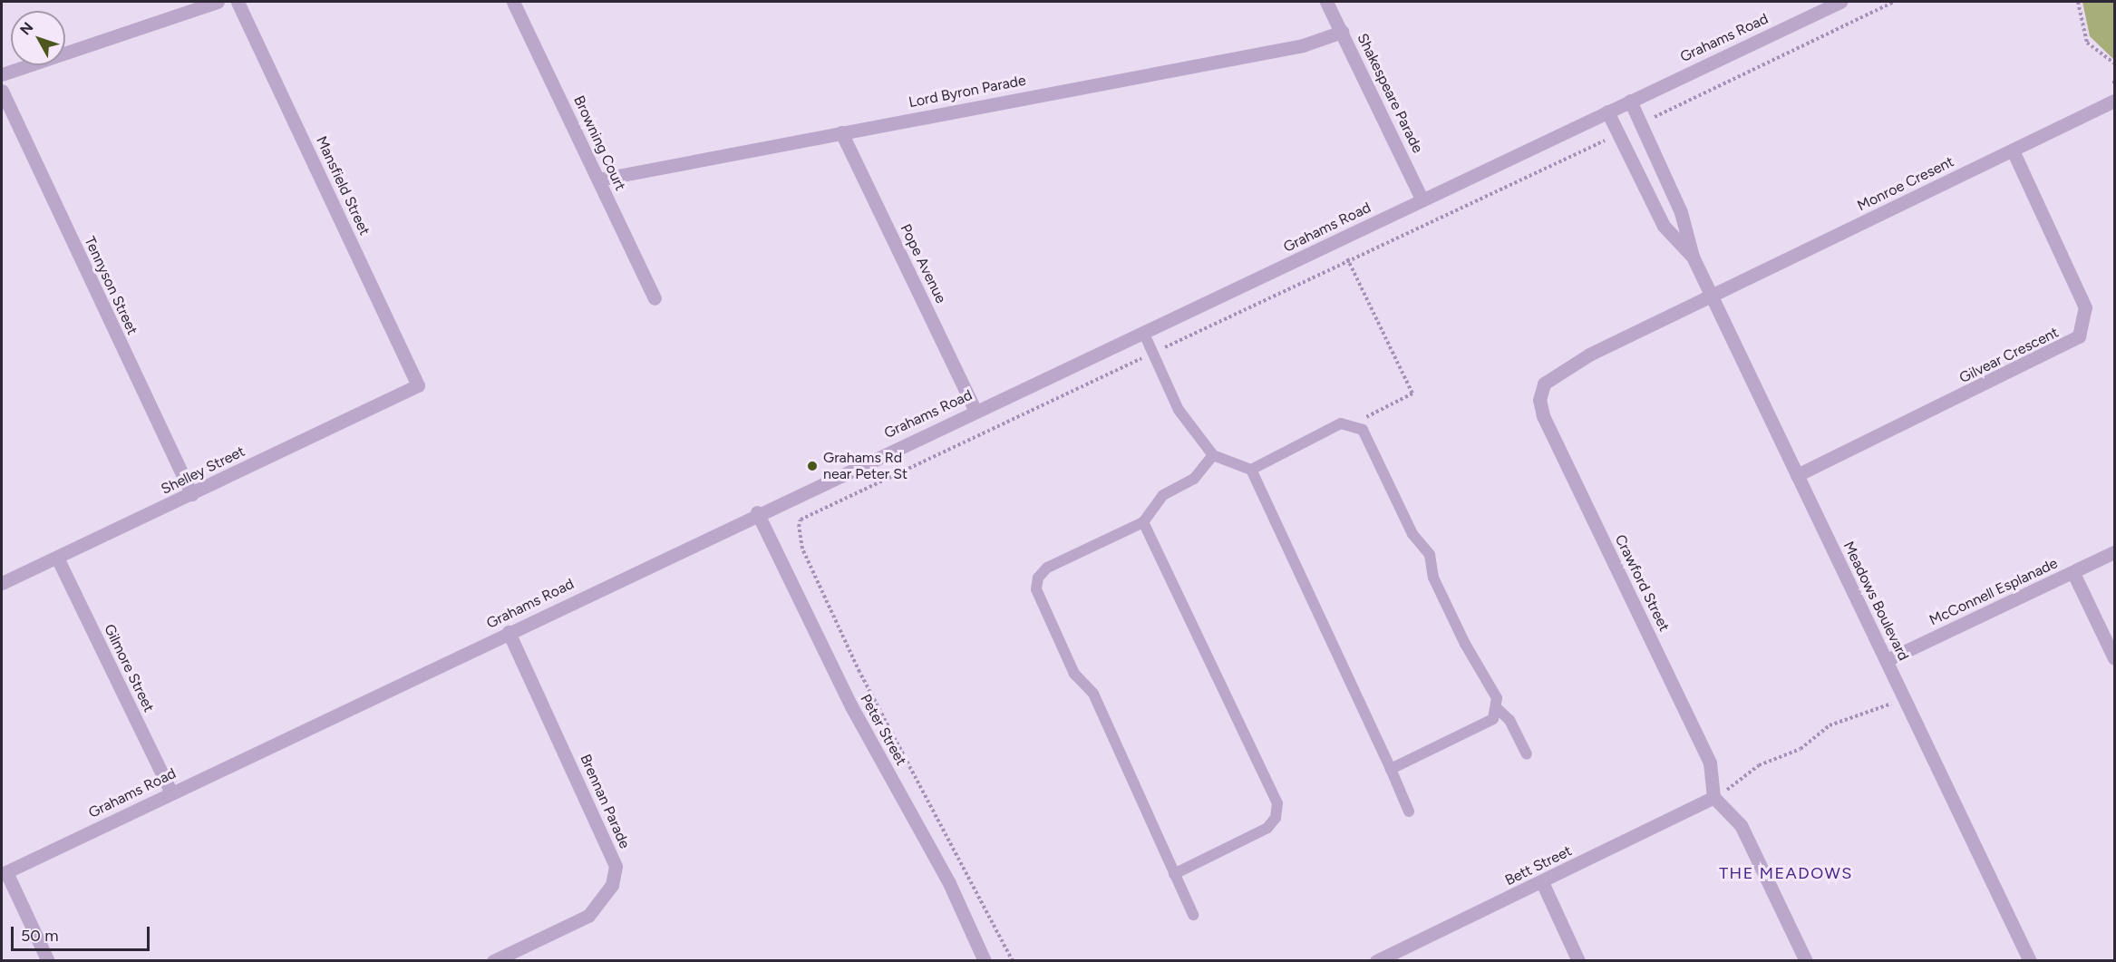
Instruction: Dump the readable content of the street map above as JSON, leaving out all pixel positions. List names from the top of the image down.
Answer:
{
  "streets": {
    "street": [
      "Grahams Road",
      "Lord Byron Parade",
      "Shakespeare Parade",
      "Browning Court",
      "Monroe Cresent",
      "Mansfield Street",
      "Pope Avenue",
      "Tennyson Street",
      "Gilvear Crescent",
      "Shelley Street",
      "Crawford Street",
      "McConnell Esplanade",
      "Meadows Boulevard",
      "Gilmore Street",
      "Peter Street",
      "Brennan Parade",
      "Bett Street"
    ]
  },
  "crossings": [
    ["Grahams Road", "Shakespeare Parade"],
    ["Grahams Road", "Pope Avenue"],
    ["Grahams Road", "Meadows Boulevard"],
    ["Grahams Road", "Gilmore Street"],
    ["Grahams Road", "Peter Street"],
    ["Grahams Road", "Brennan Parade"],
    ["Lord Byron Parade", "Shakespeare Parade"],
    ["Lord Byron Parade", "Browning Court"],
    ["Lord Byron Parade", "Pope Avenue"],
    ["Monroe Cresent", "Gilvear Crescent"],
    ["Monroe Cresent", "Crawford Street"],
    ["Monroe Cresent", "Meadows Boulevard"],
    ["Mansfield Street", "Shelley Street"],
    ["Tennyson Street", "Shelley Street"],
    ["Gilvear Crescent", "Meadows Boulevard"],
    ["Shelley Street", "Gilmore Street"],
    ["Crawford Street", "Meadows Boulevard"],
    ["Crawford Street", "Bett Street"],
    ["McConnell Esplanade", "Meadows Boulevard"]
  ],
  "districts": ["THE MEADOWS"],
  "places": ["Grahams Rd near Peter St"],
  "scale_bar": "50 m",
  "north": "top left"
}
